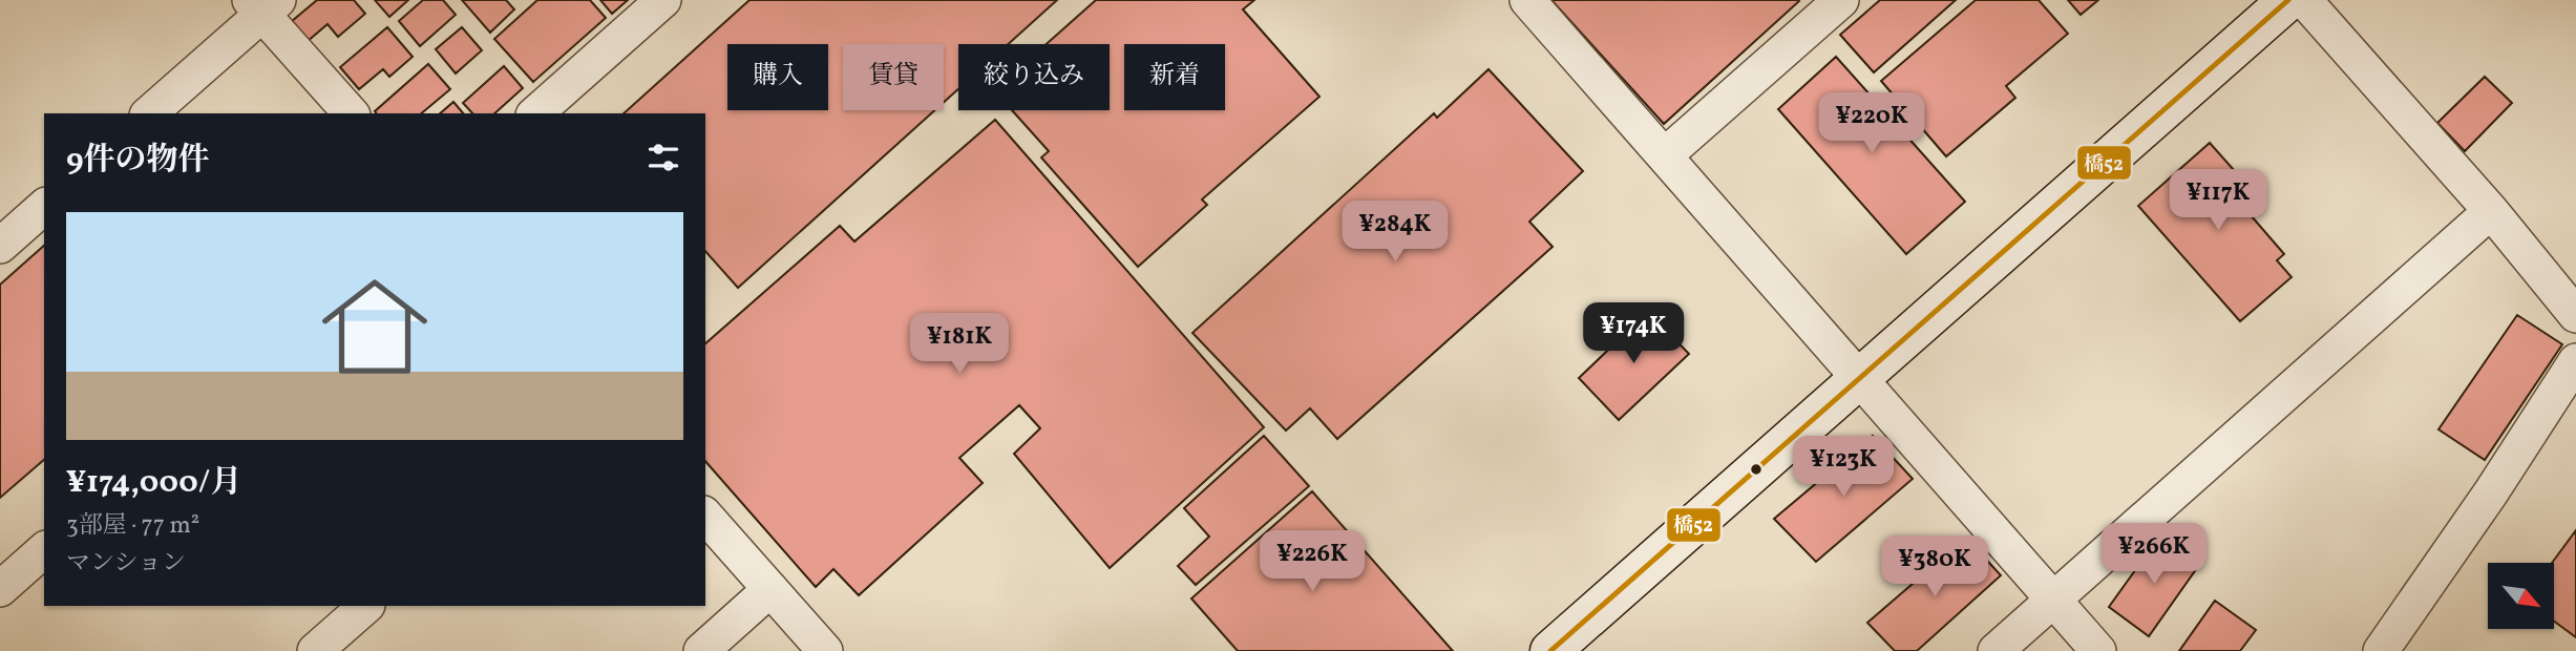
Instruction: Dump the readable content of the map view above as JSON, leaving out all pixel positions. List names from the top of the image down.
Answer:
{
  "lines": ["transit line 橋52"],
  "north": "bottom right",
  "page": {
    "chip": [
      "購入",
      "賃貸",
      "絞り込み",
      "新着"
    ],
    "price": [
      "¥220K",
      "¥117K",
      "¥284K",
      "¥174K",
      "¥181K",
      "¥123K",
      "¥266K",
      "¥226K",
      "¥380K"
    ],
    "heading": "9件の物件",
    "list": [
      {
        "name": "¥174,000/月",
        "note": "3部屋 · 77 m² · マンション"
      }
    ]
  }
}
